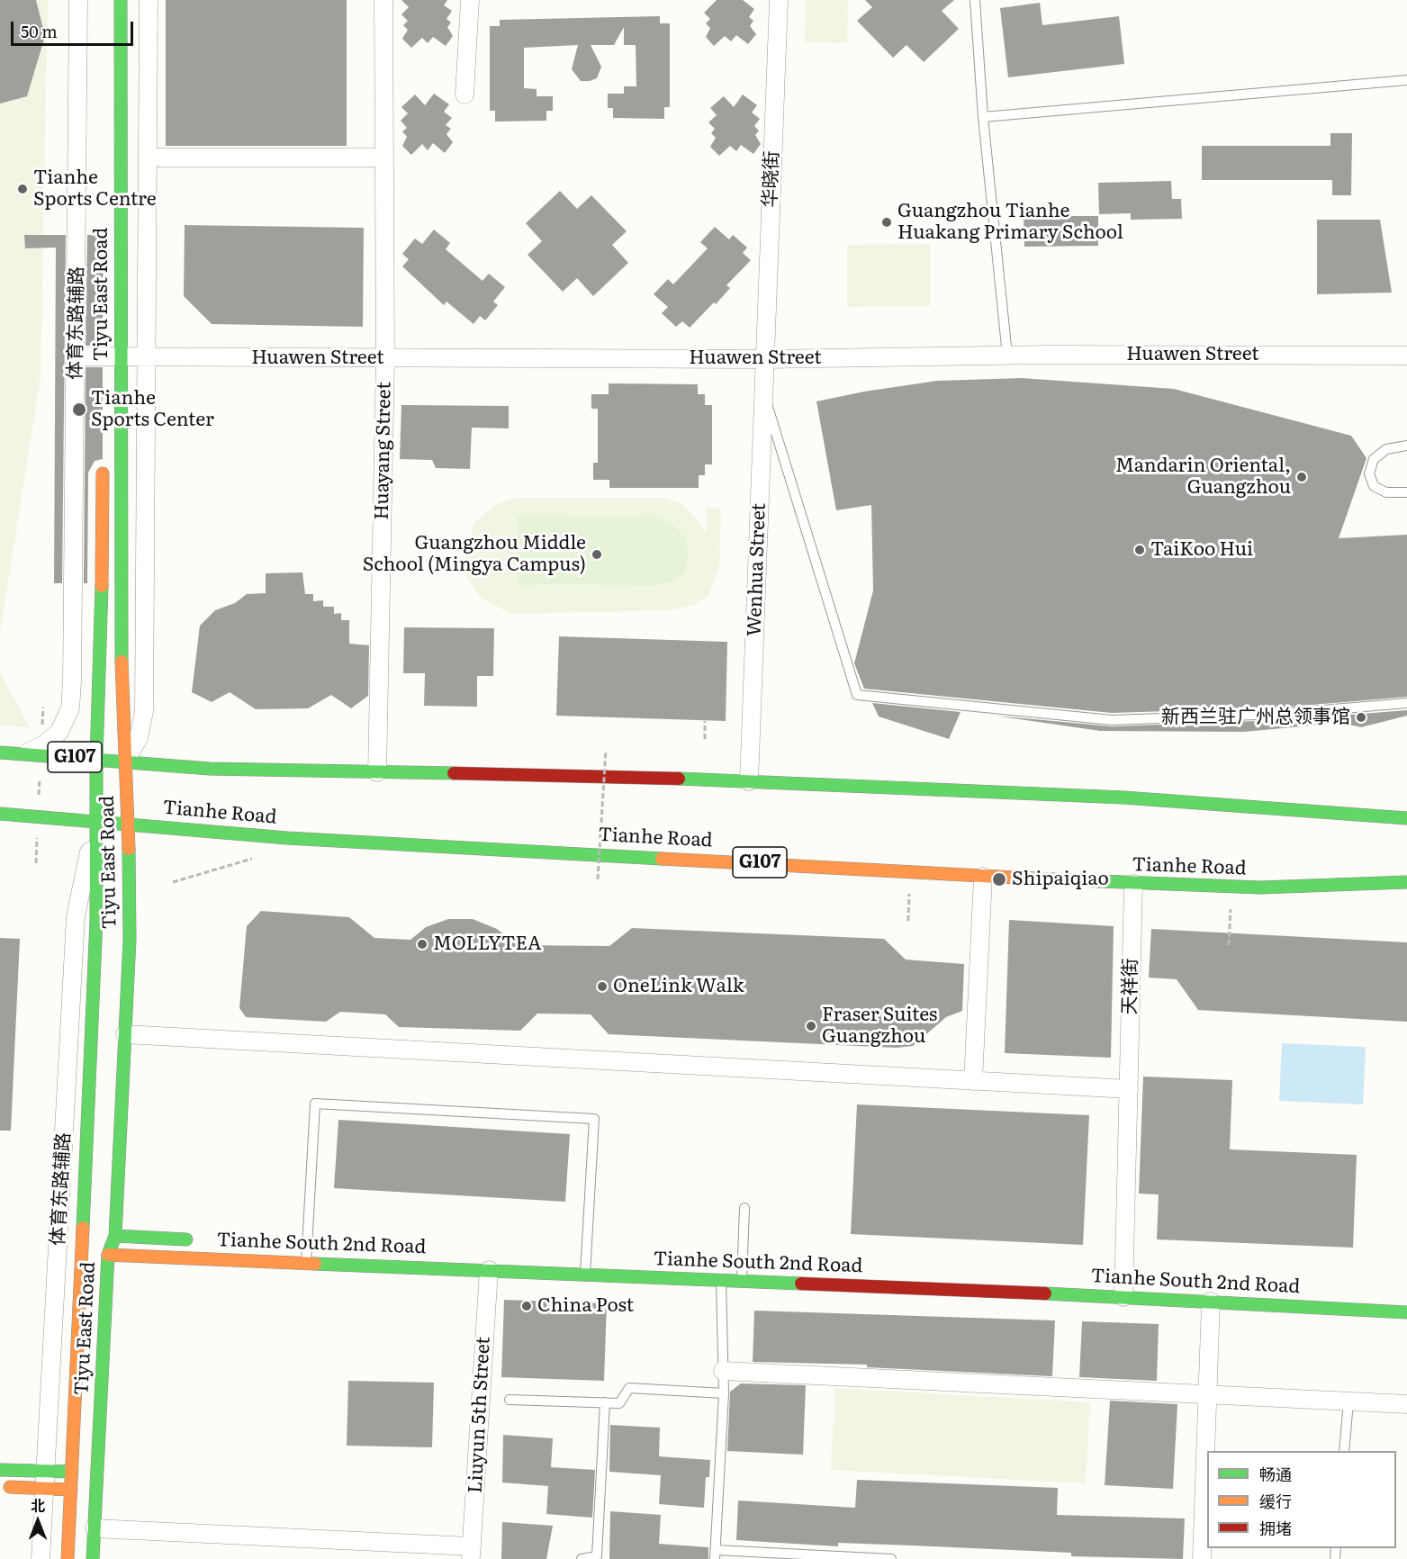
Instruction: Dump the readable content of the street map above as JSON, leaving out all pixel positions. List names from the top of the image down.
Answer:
{
  "streets": {
    "main road": [
      "Tiyu East Road",
      "G107",
      "Tianhe Road",
      "Tianhe South 2nd Road"
    ],
    "street": [
      "华晓街",
      "体育东路辅路",
      "Huawen Street",
      "Huayang Street",
      "Wenhua Street",
      "天祥街",
      "Liuyun 5th Street"
    ]
  },
  "crossings": [
    ["华晓街", "Huawen Street"],
    ["华晓街", "Wenhua Street"],
    ["Tiyu East Road", "体育东路辅路"],
    ["Tiyu East Road", "Huawen Street"],
    ["Tiyu East Road", "G107"],
    ["Tiyu East Road", "Tianhe Road"],
    ["Tiyu East Road", "Tianhe South 2nd Road"],
    ["体育东路辅路", "Huawen Street"],
    ["体育东路辅路", "G107"],
    ["体育东路辅路", "Tianhe Road"],
    ["Huawen Street", "Huayang Street"],
    ["Huawen Street", "Wenhua Street"],
    ["Huayang Street", "G107"],
    ["Wenhua Street", "G107"],
    ["Tianhe Road", "天祥街"],
    ["天祥街", "Tianhe South 2nd Road"],
    ["Tianhe South 2nd Road", "Liuyun 5th Street"]
  ],
  "places": [
    "Tianhe Sports Centre",
    "Guangzhou Tianhe Huakang Primary School",
    "Tianhe Sports Center",
    "Mandarin Oriental, Guangzhou",
    "TaiKoo Hui",
    "Guangzhou Middle School (Mingya Campus)",
    "新西兰驻广州总领事馆",
    "Shipaiqiao",
    "MOLLYTEA",
    "OneLink Walk",
    "Fraser Suites Guangzhou",
    "China Post"
  ],
  "legend": ["畅通", "缓行", "拥堵"],
  "scale_bar": "50 m",
  "north": "top"
}
